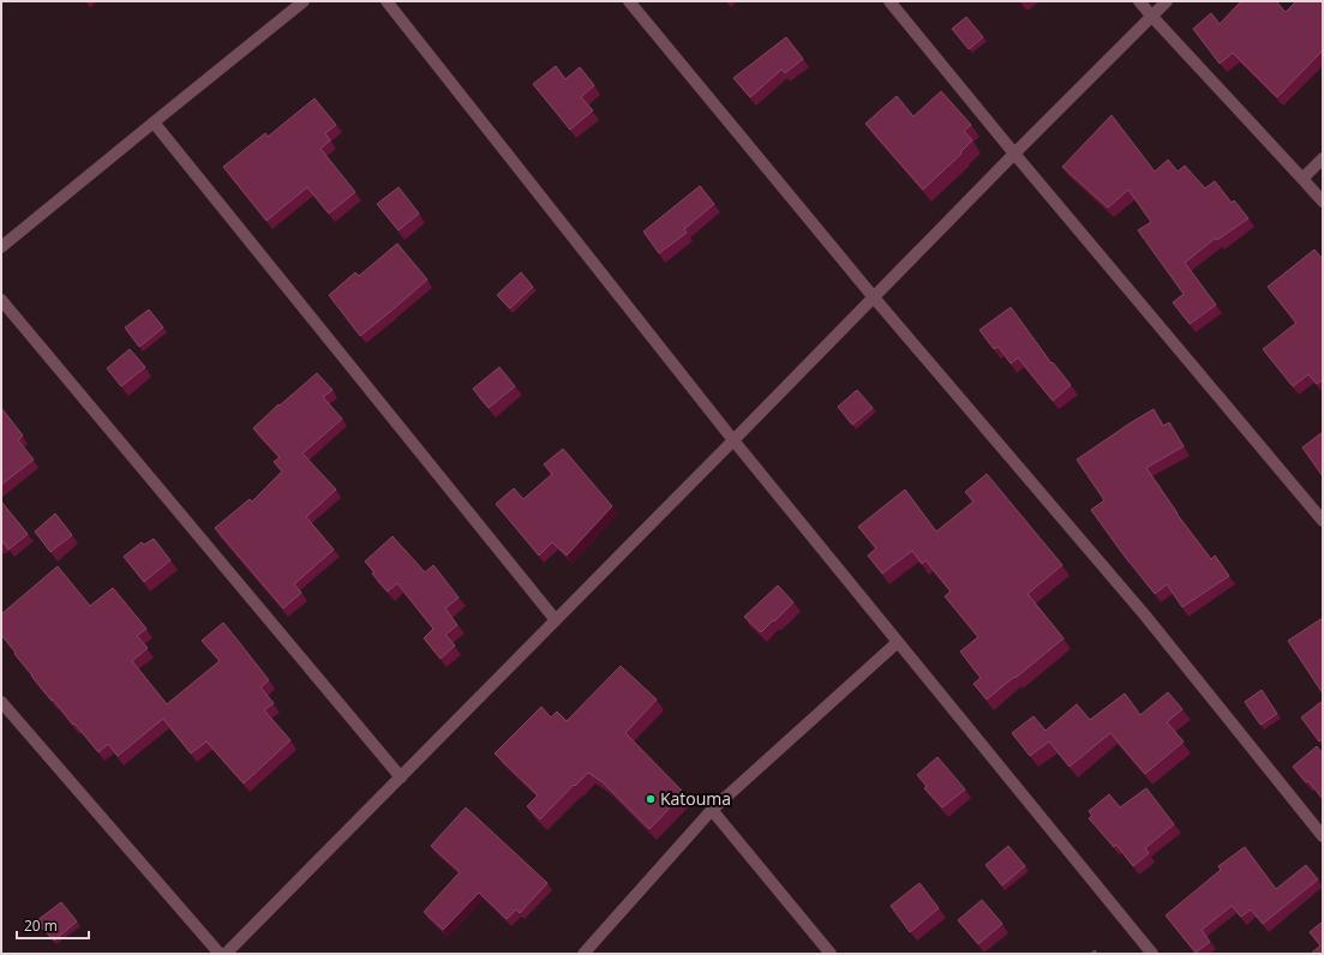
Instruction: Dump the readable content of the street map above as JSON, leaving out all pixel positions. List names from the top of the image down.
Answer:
{
  "places": ["Katouma"],
  "scale_bar": "20 m"
}
